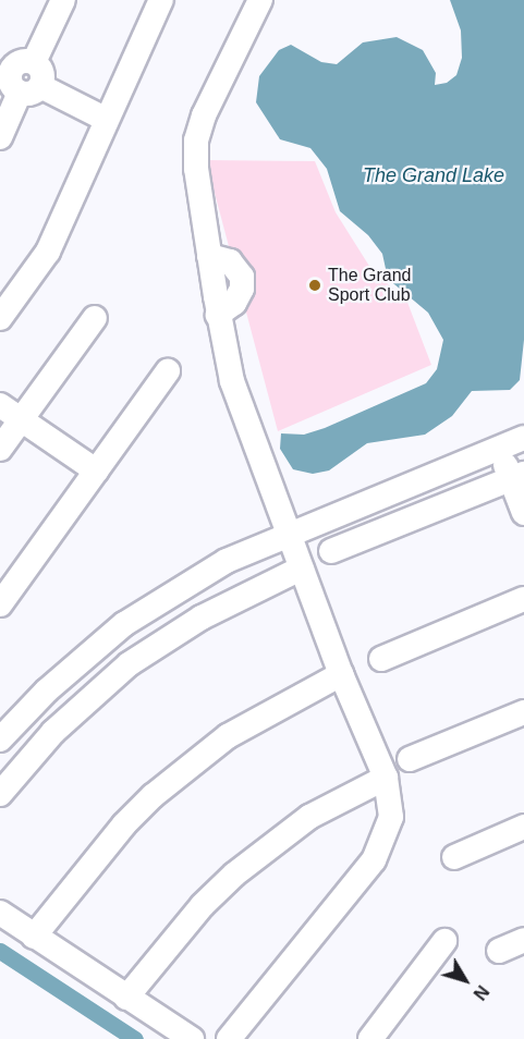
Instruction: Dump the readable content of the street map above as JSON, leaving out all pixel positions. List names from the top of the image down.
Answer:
{
  "water": ["The Grand Lake"],
  "places": ["The Grand Sport Club"],
  "north": "bottom right"
}
